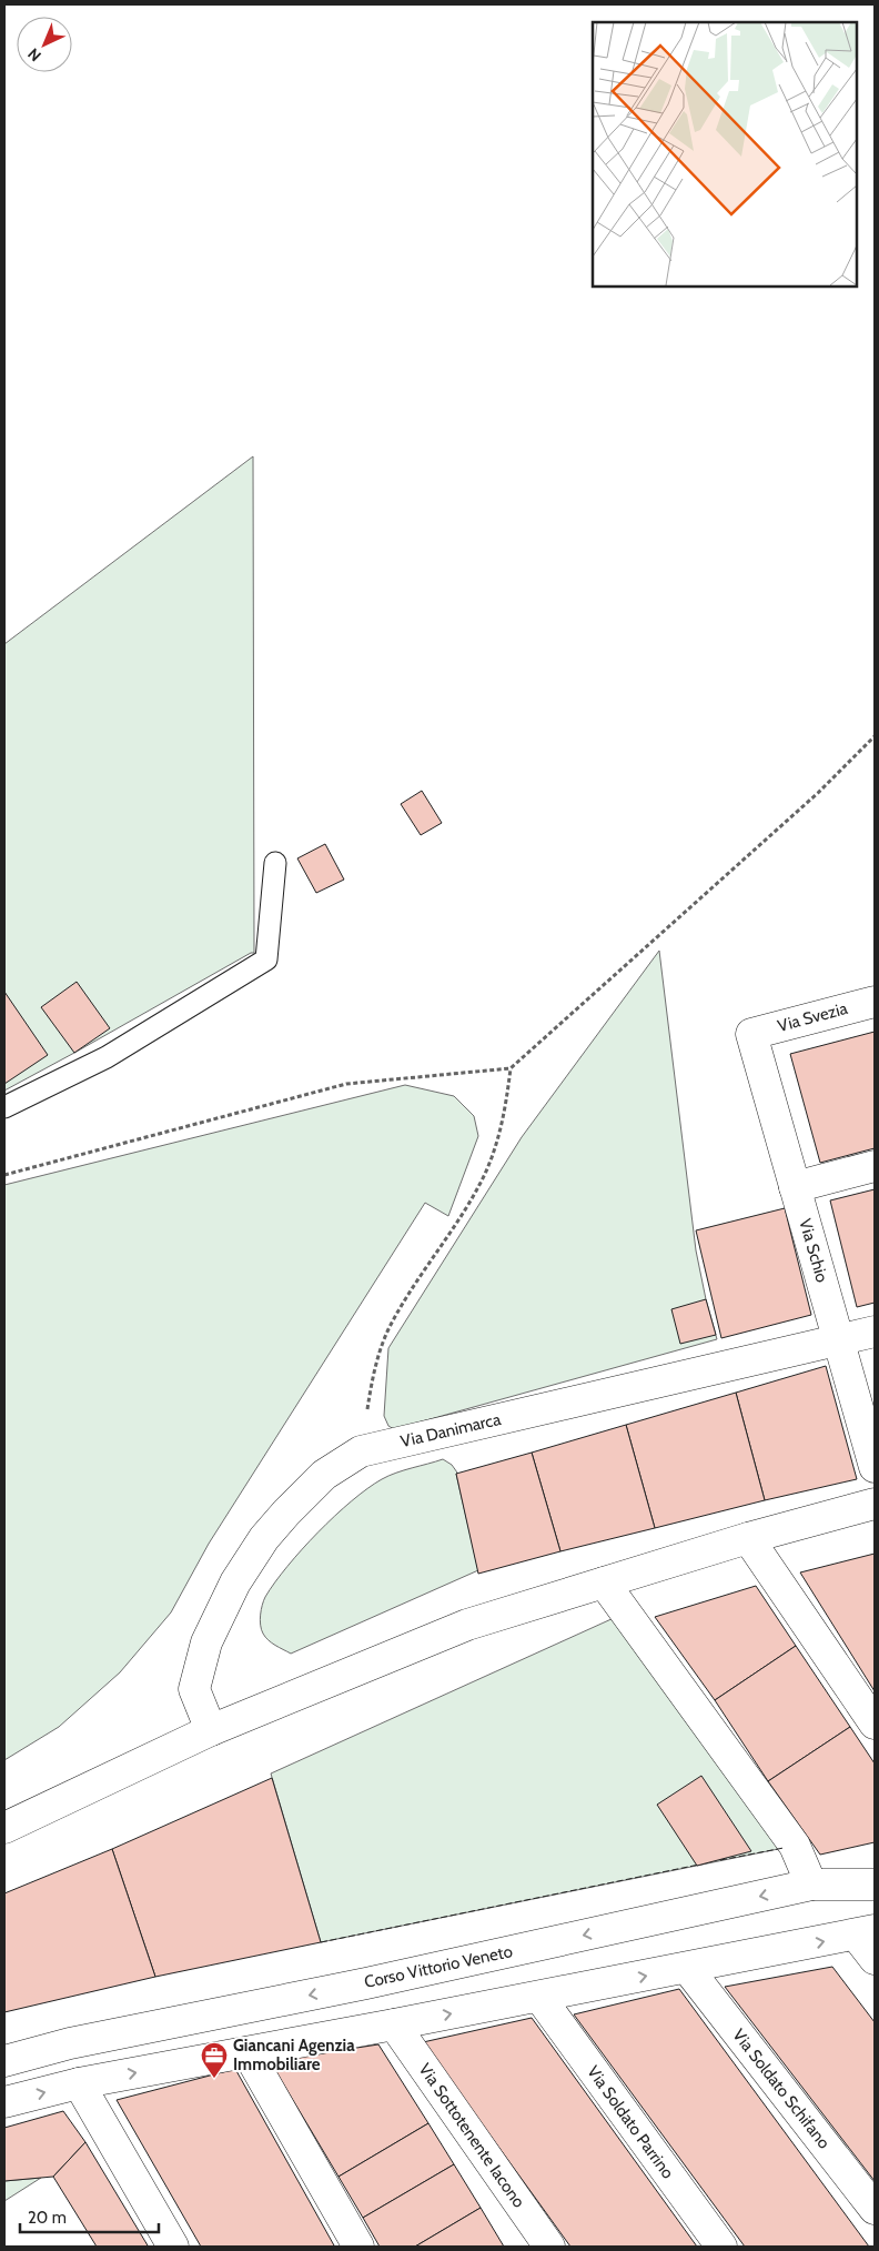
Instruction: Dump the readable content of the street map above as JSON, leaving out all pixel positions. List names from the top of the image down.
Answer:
{
  "streets": {
    "street": [
      "Via Svezia",
      "Via Schio",
      "Via Danimarca",
      "Corso Vittorio Veneto",
      "Via Soldato Schifano",
      "Via Soldato Parrino",
      "Via Sottotenente Iacono"
    ]
  },
  "crossings": [
    ["Via Svezia", "Via Schio"],
    ["Via Schio", "Via Danimarca"]
  ],
  "places": {
    "office": ["Giancani Agenzia Immobiliare"]
  },
  "scale_bar": "20 m",
  "north": "bottom left"
}
